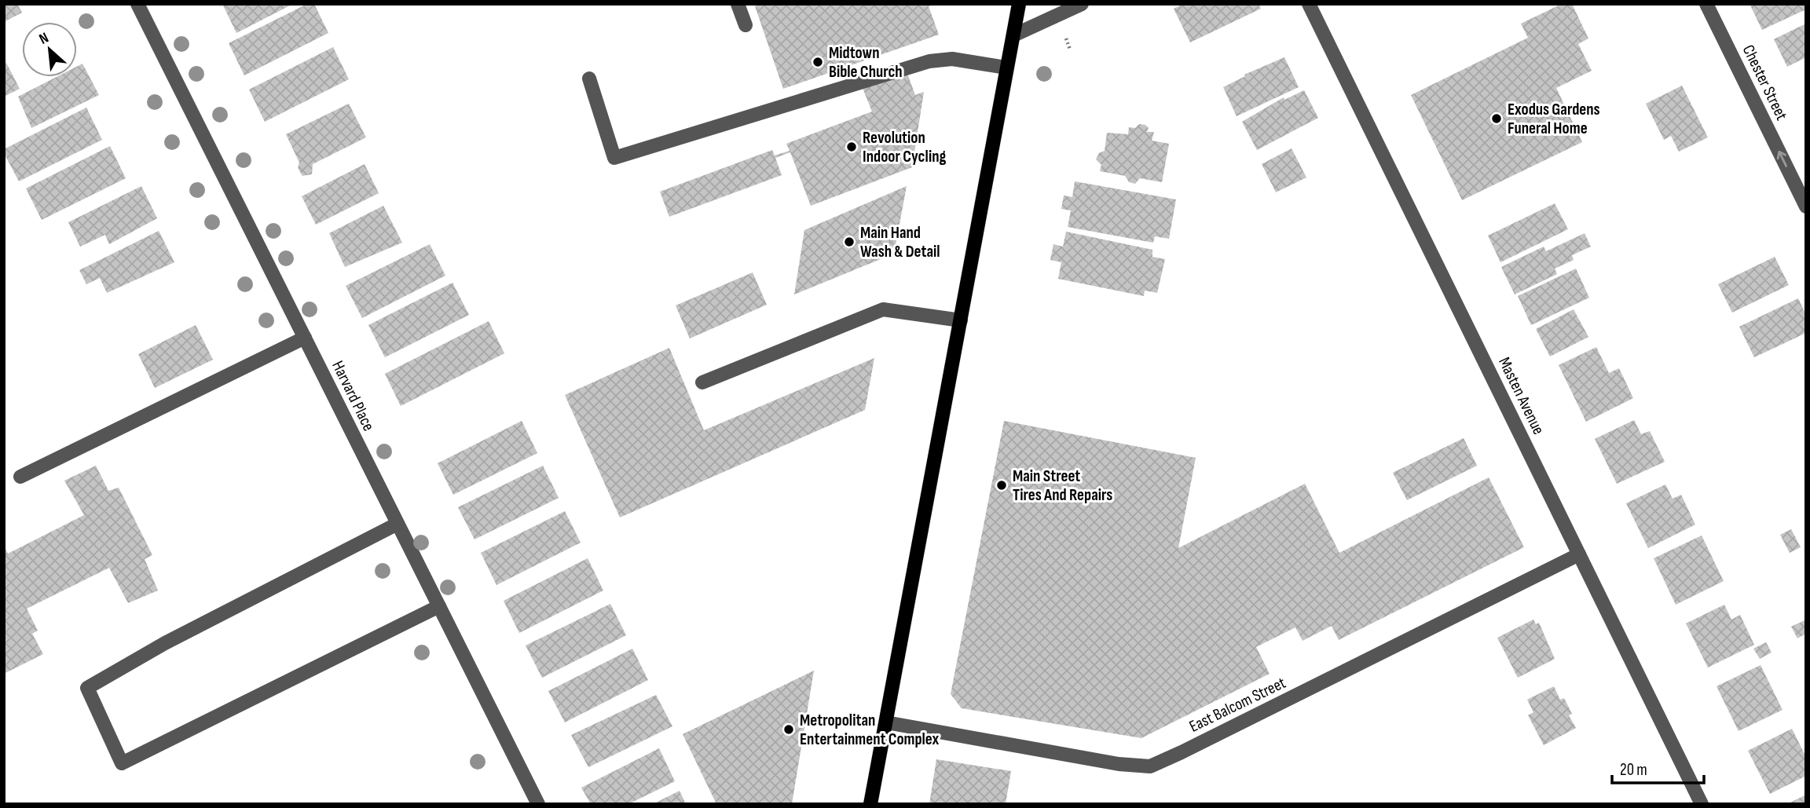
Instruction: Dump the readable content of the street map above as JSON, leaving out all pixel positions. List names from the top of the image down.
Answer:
{
  "streets": {
    "street": [
      "Chester Street",
      "Harvard Place",
      "Masten Avenue",
      "East Balcom Street"
    ]
  },
  "crossings": [
    ["Masten Avenue", "East Balcom Street"]
  ],
  "one_way": ["Chester Street"],
  "places": [
    "Midtown Bible Church",
    "Exodus Gardens Funeral Home",
    "Revolution Indoor Cycling",
    "Main Hand Wash & Detail",
    "Main Street Tires And Repairs",
    "Metropolitan Entertainment Complex"
  ],
  "scale_bar": "20 m",
  "north": "top left"
}
